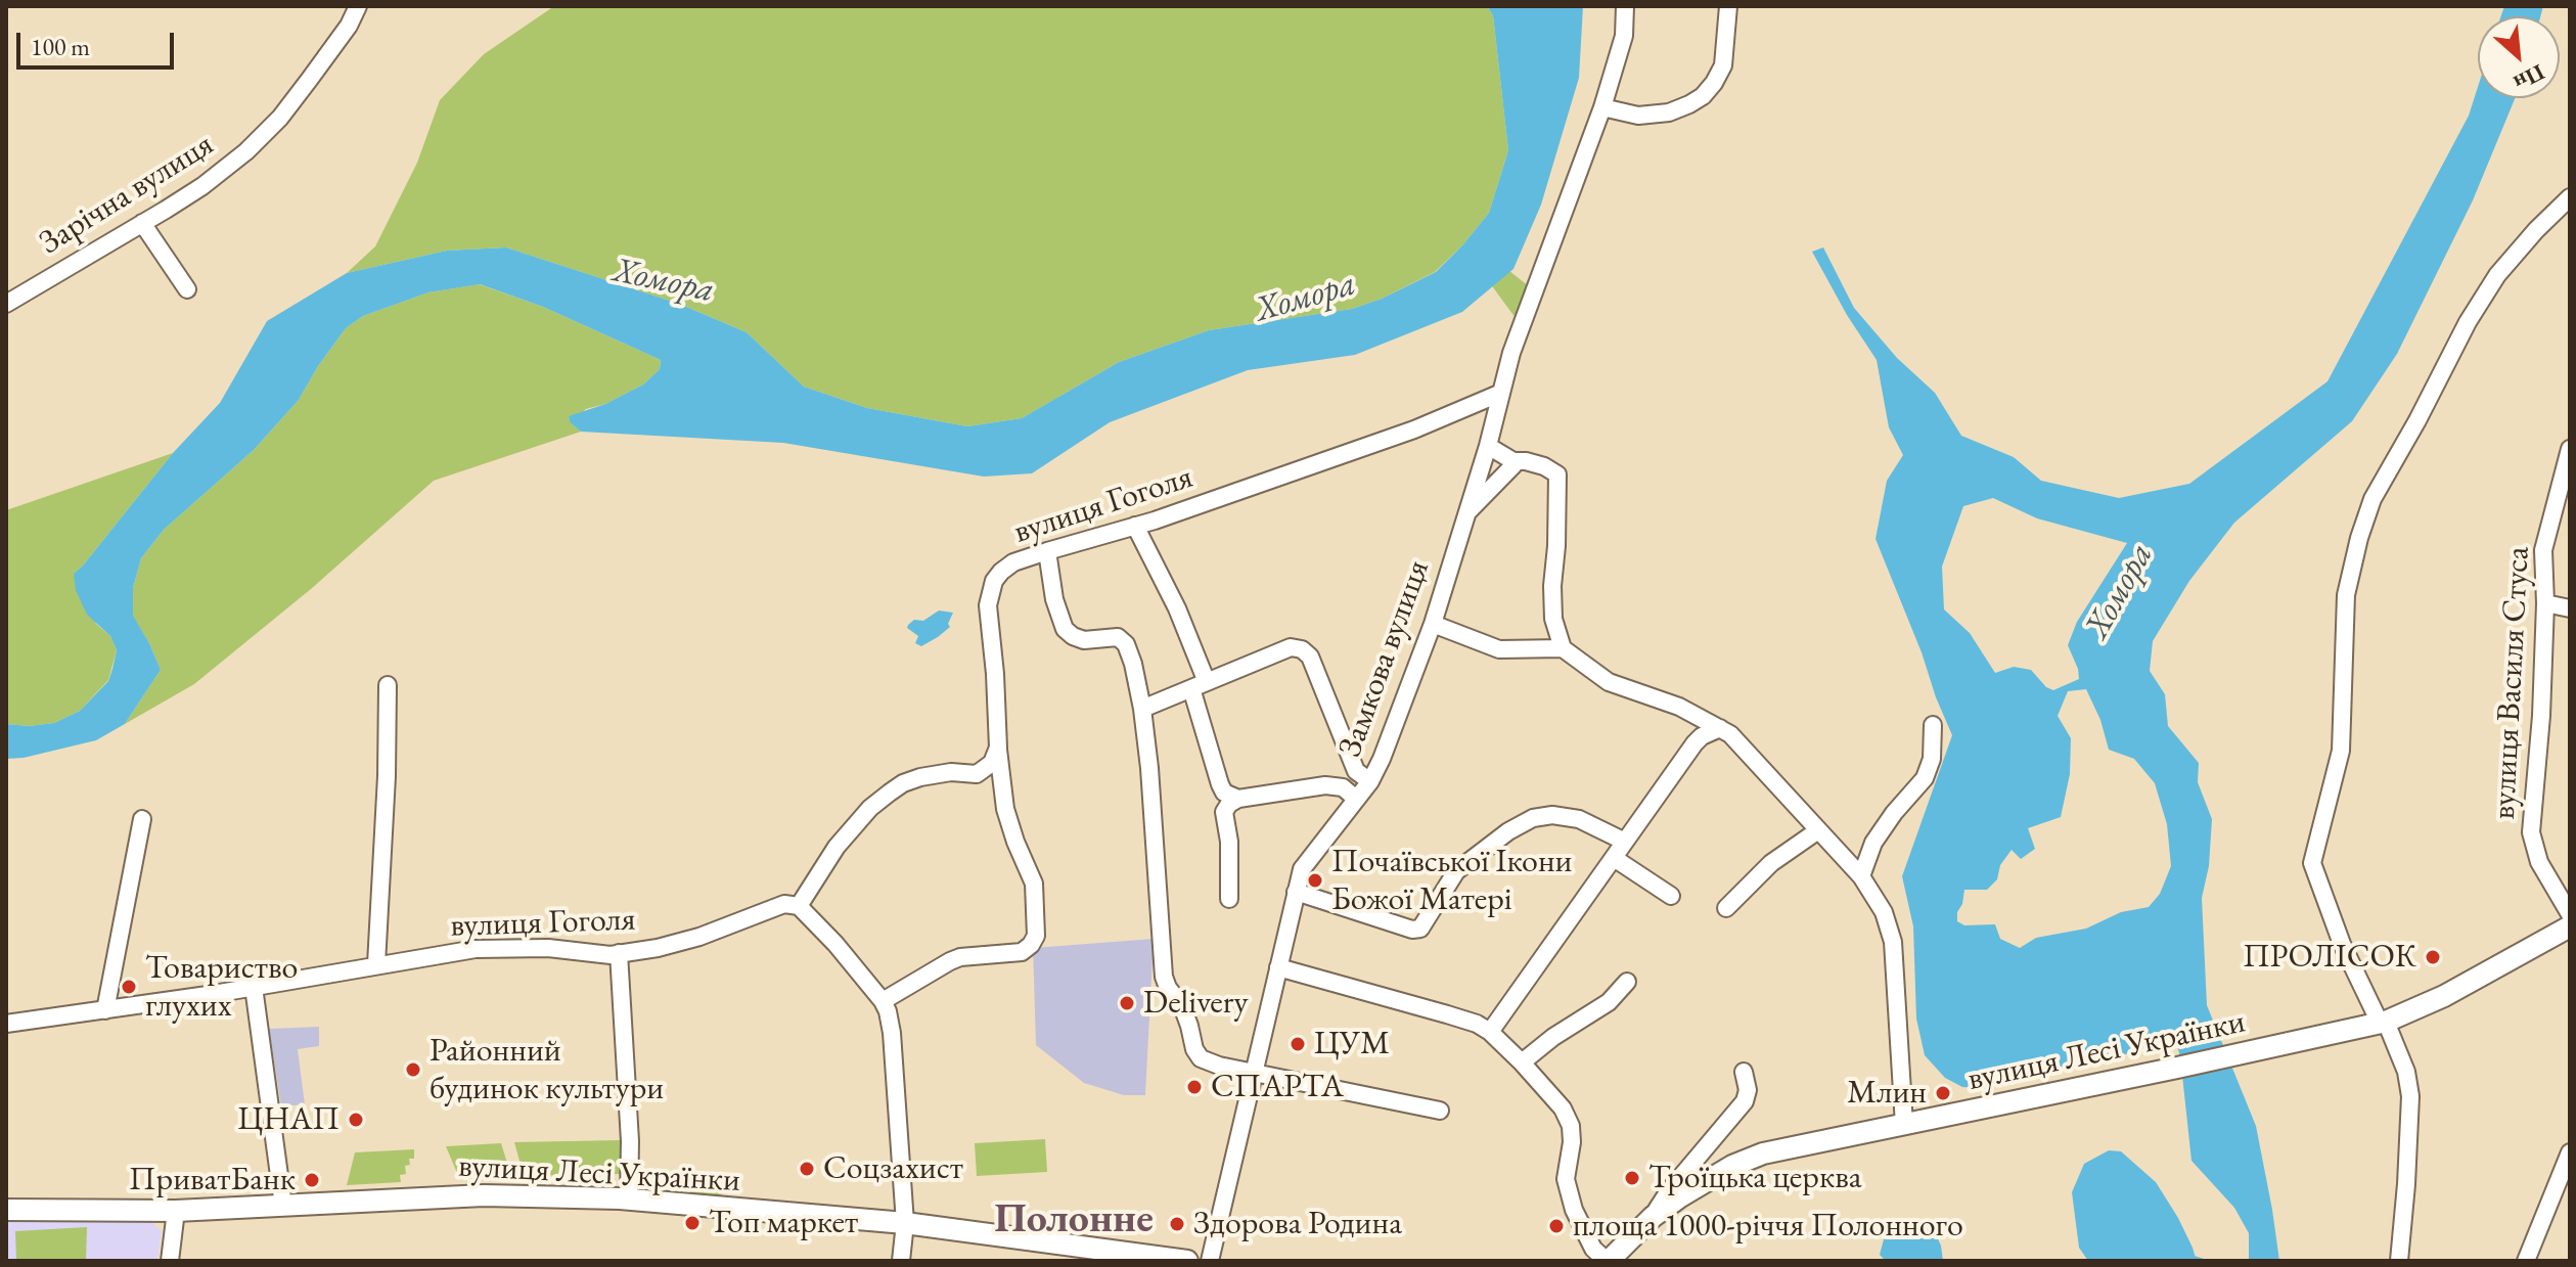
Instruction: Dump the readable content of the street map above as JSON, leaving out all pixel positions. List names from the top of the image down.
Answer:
{
  "streets": {
    "main road": ["вулиця Лесі Українки"],
    "street": [
      "Зарічна вулиця",
      "вулиця Гоголя",
      "Замкова вулиця",
      "вулиця Василя Стуса"
    ]
  },
  "crossings": [
    ["вулиця Гоголя", "Замкова вулиця"]
  ],
  "districts": ["Полонне"],
  "water": ["Хомора"],
  "places": [
    "Почаївської Ікони Божої Матері",
    "ПРОЛІСОК",
    "Товариство глухих",
    "Delivery",
    "ЦУМ",
    "Районний будинок культури",
    "СПАРТА",
    "Млин",
    "ЦНАП",
    "Соцзахист",
    "Троїцька церква",
    "ПриватБанк",
    "Топ маркет",
    "Здорова Родина",
    "площа 1000-річчя Полонного"
  ],
  "scale_bar": "100 m",
  "north": "bottom right"
}
